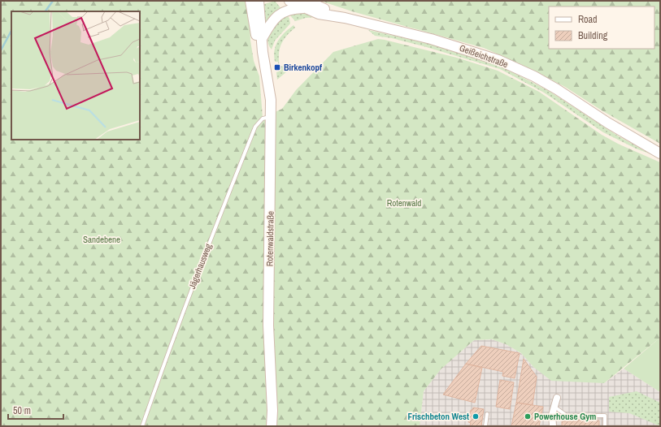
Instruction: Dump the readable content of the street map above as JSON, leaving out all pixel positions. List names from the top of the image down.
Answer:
{
  "streets": {
    "main road": ["Geißeichstraße", "Rotenwaldstraße"],
    "lane": ["Jägerhausweg"]
  },
  "crossings": [
    ["Rotenwaldstraße", "Jägerhausweg"]
  ],
  "parks": ["Rotenwald", "Sandebene"],
  "places": {
    "transit": ["Birkenkopf"],
    "other": ["Frischbeton West", "Powerhouse Gym"]
  },
  "legend": ["Road", "Building"],
  "scale_bar": "50 m"
}
